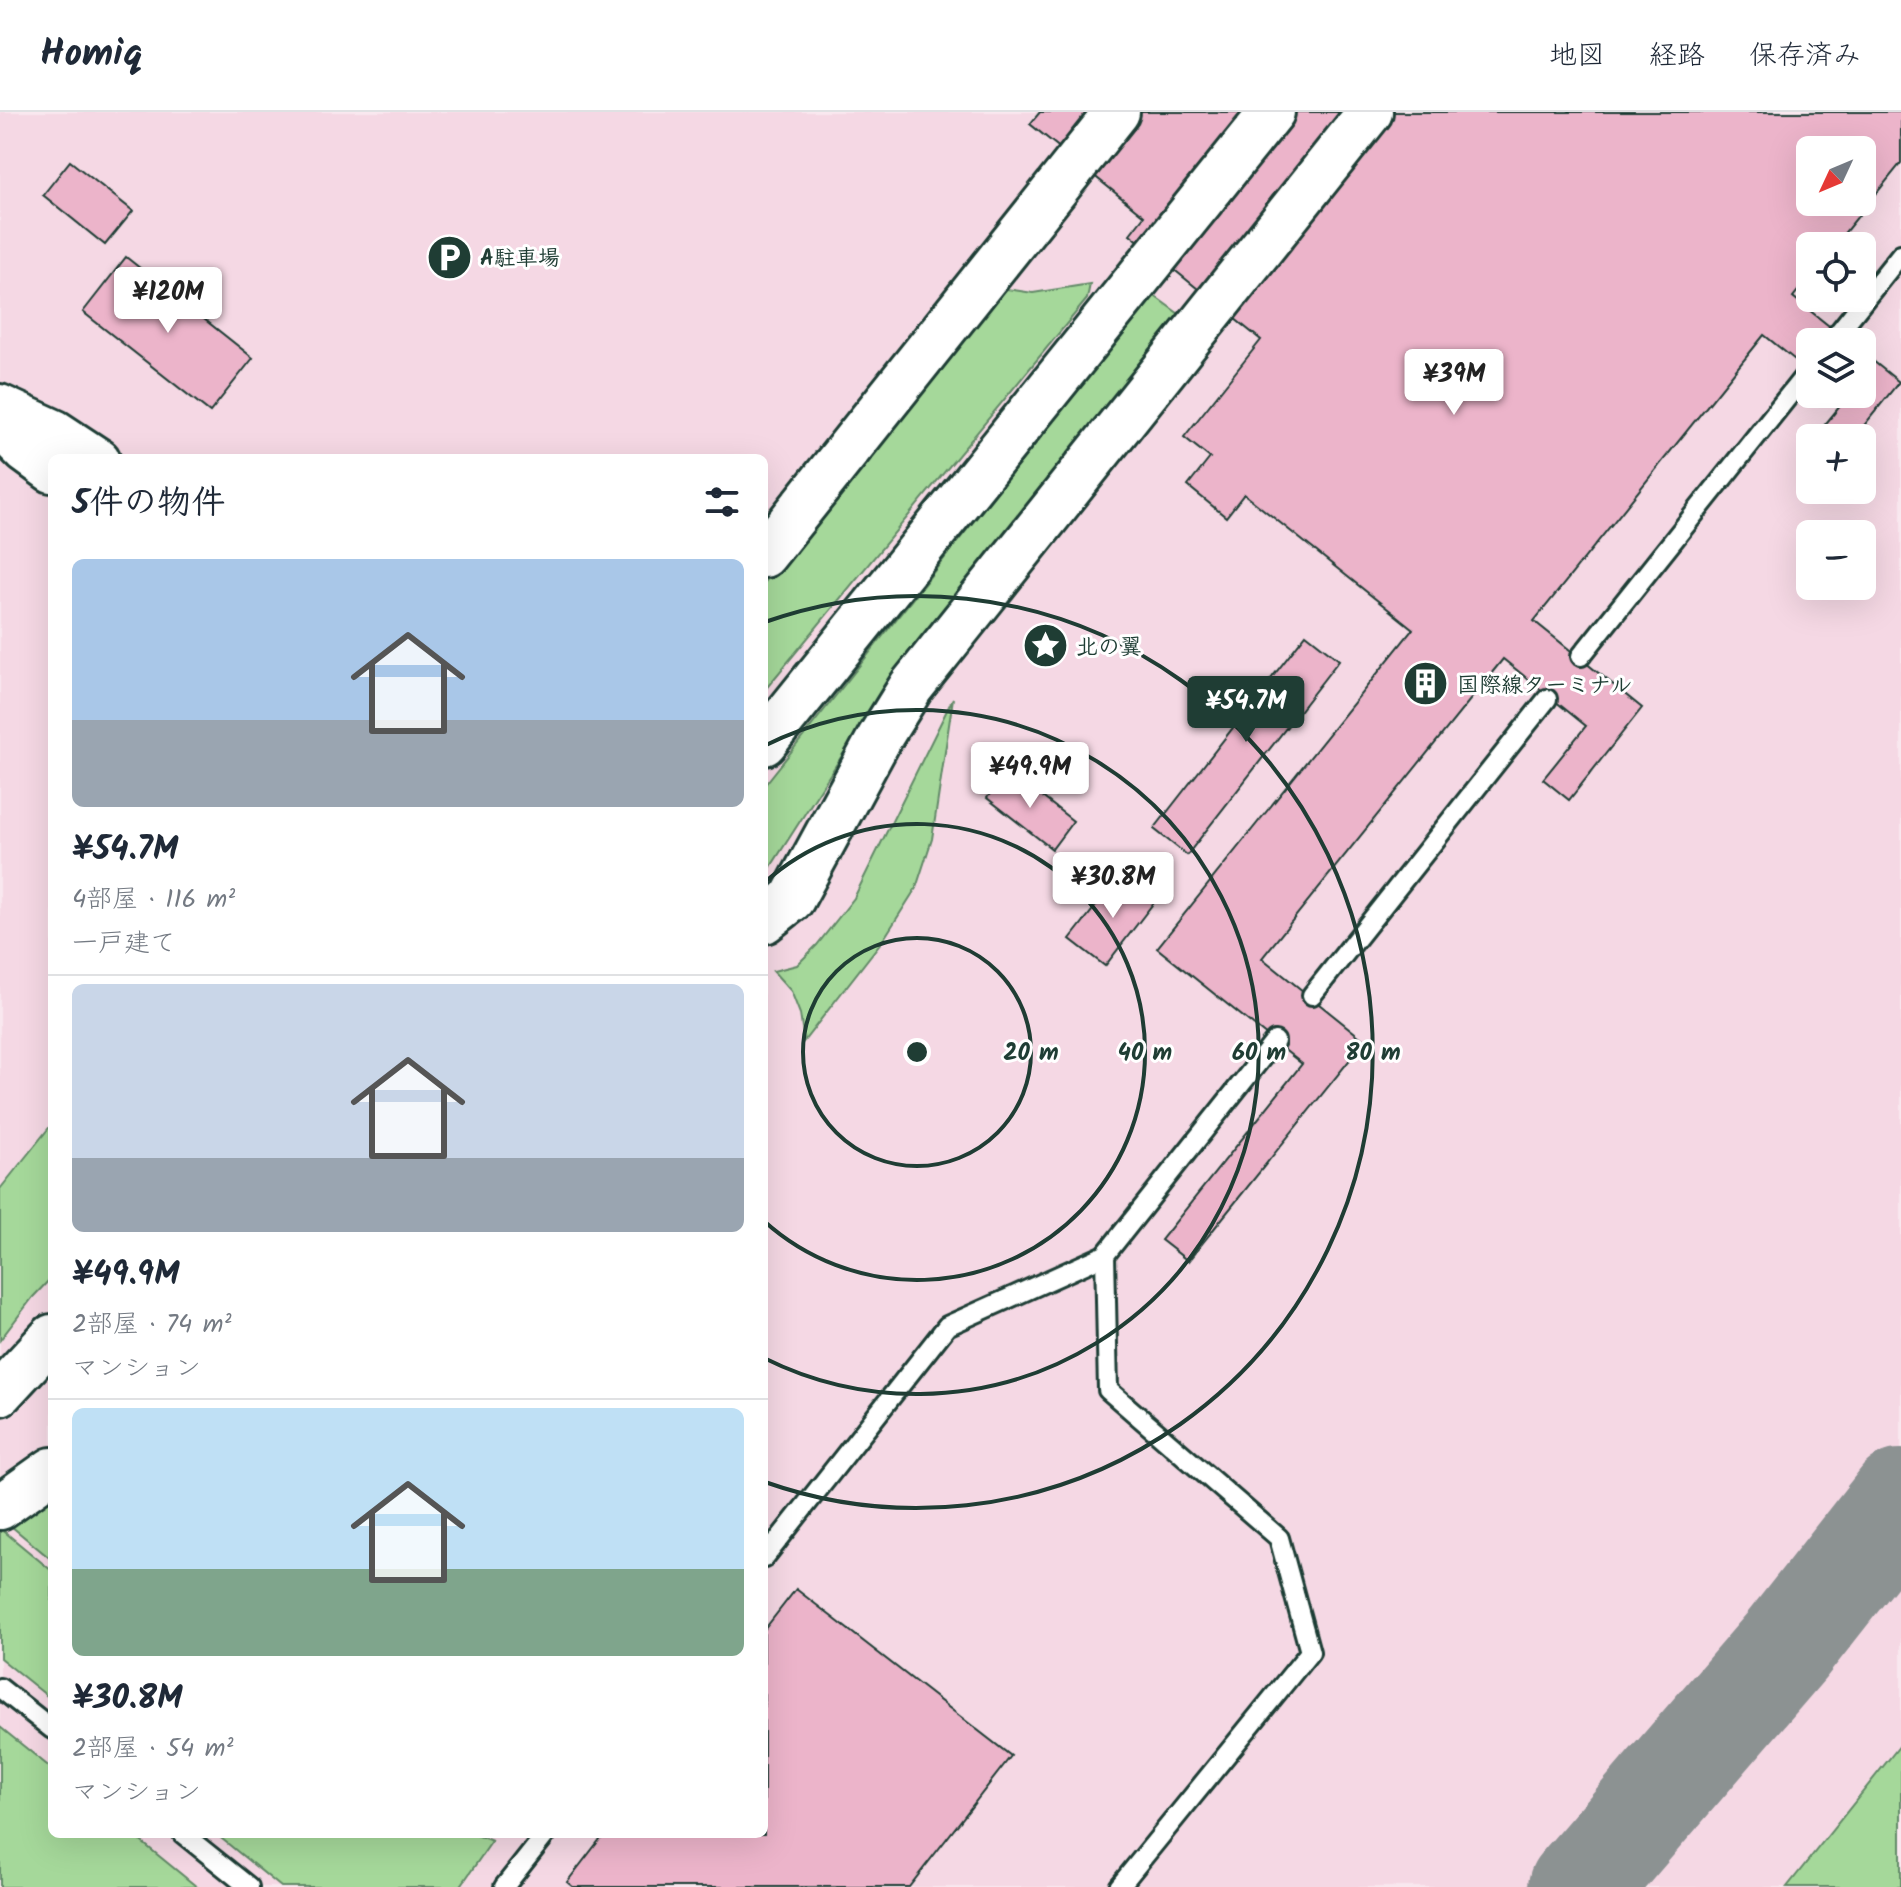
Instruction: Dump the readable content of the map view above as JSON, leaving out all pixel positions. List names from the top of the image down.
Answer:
{
  "places": {
    "parking": ["A駐車場"],
    "place": ["北の翼"],
    "building": ["国際線ターミナル"]
  },
  "north": "bottom left",
  "page": {
    "header": "Homiq",
    "nav": ["地図", "経路", "保存済み"],
    "map_buttons": ["+", "−"],
    "price": [
      "¥120M",
      "¥39M",
      "¥54.7M",
      "¥49.9M",
      "¥30.8M"
    ],
    "heading": "5件の物件",
    "list": [
      {
        "name": "¥54.7M",
        "note": "4部屋 · 116 m² · 一戸建て"
      },
      {
        "name": "¥49.9M",
        "note": "2部屋 · 74 m² · マンション"
      },
      {
        "name": "¥30.8M",
        "note": "2部屋 · 54 m² · マンション"
      }
    ]
  },
  "rings": [
    "20 m",
    "40 m",
    "60 m",
    "80 m"
  ]
}
